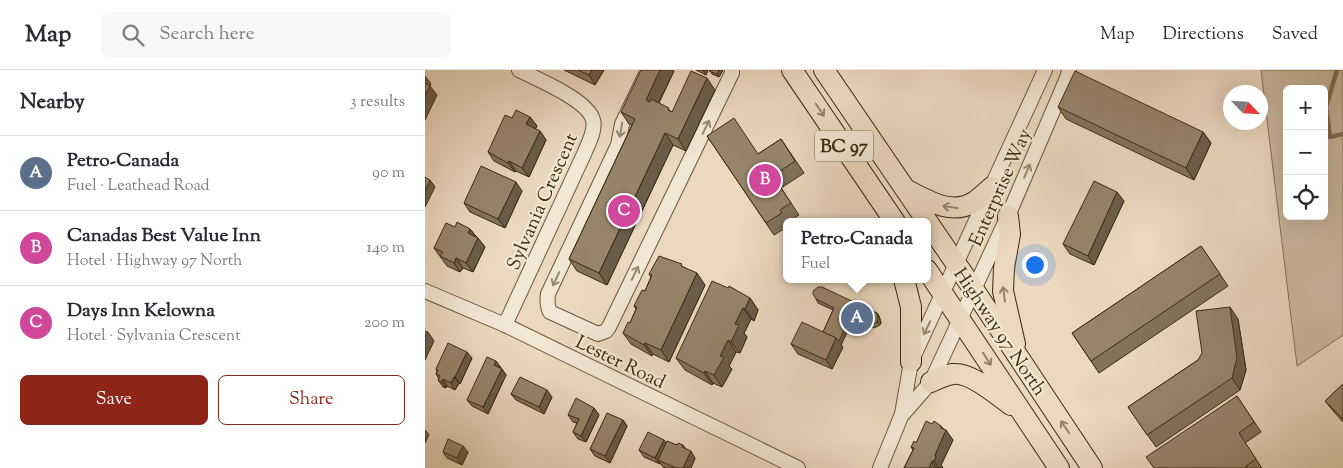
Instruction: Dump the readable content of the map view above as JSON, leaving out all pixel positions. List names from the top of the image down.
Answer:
{
  "streets": {
    "highway": ["BC 97", "Highway 97 North"],
    "street": ["Enterprise Way", "Sylvania Crescent", "Lester Road"]
  },
  "crossings": [
    ["Enterprise Way", "Highway 97 North"],
    ["Sylvania Crescent", "Lester Road"]
  ],
  "north": "bottom right",
  "page": {
    "header": "Map",
    "search": "Search here",
    "nav": ["Map", "Directions", "Saved"],
    "heading": ["Nearby", "3 results"],
    "map_buttons": ["+", "−"],
    "list": [
      {
        "mark": "A",
        "name": "Petro-Canada",
        "note": "Fuel · Leathead Road",
        "value": "90 m"
      },
      {
        "mark": "B",
        "name": "Canadas Best Value Inn",
        "note": "Hotel · Highway 97 North",
        "value": "140 m"
      },
      {
        "mark": "C",
        "name": "Days Inn Kelowna",
        "note": "Hotel · Sylvania Crescent",
        "value": "200 m"
      }
    ],
    "pins": ["B", "C", "A"],
    "popup": ["Petro-Canada", "Fuel"],
    "buttons": ["Save", "Share"]
  }
}
